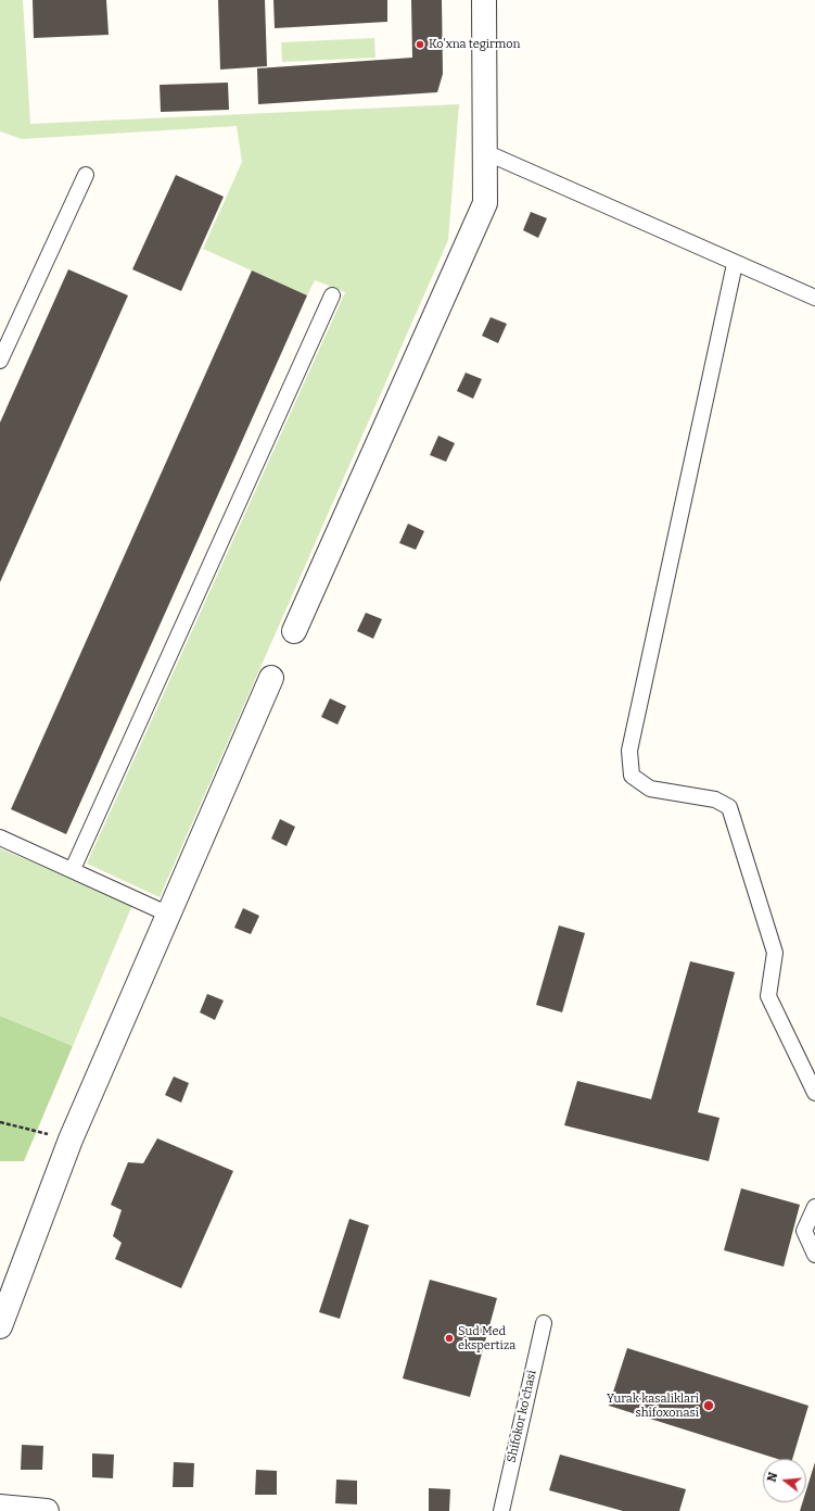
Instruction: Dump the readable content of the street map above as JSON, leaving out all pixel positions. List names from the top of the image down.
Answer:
{
  "streets": {
    "lane": ["Shifokor ko'chasi"]
  },
  "places": ["Ko'xna tegirmon", "Sud Med ekspertiza", "Yurak kasaliklari shifoxonasi"],
  "north": "left"
}
